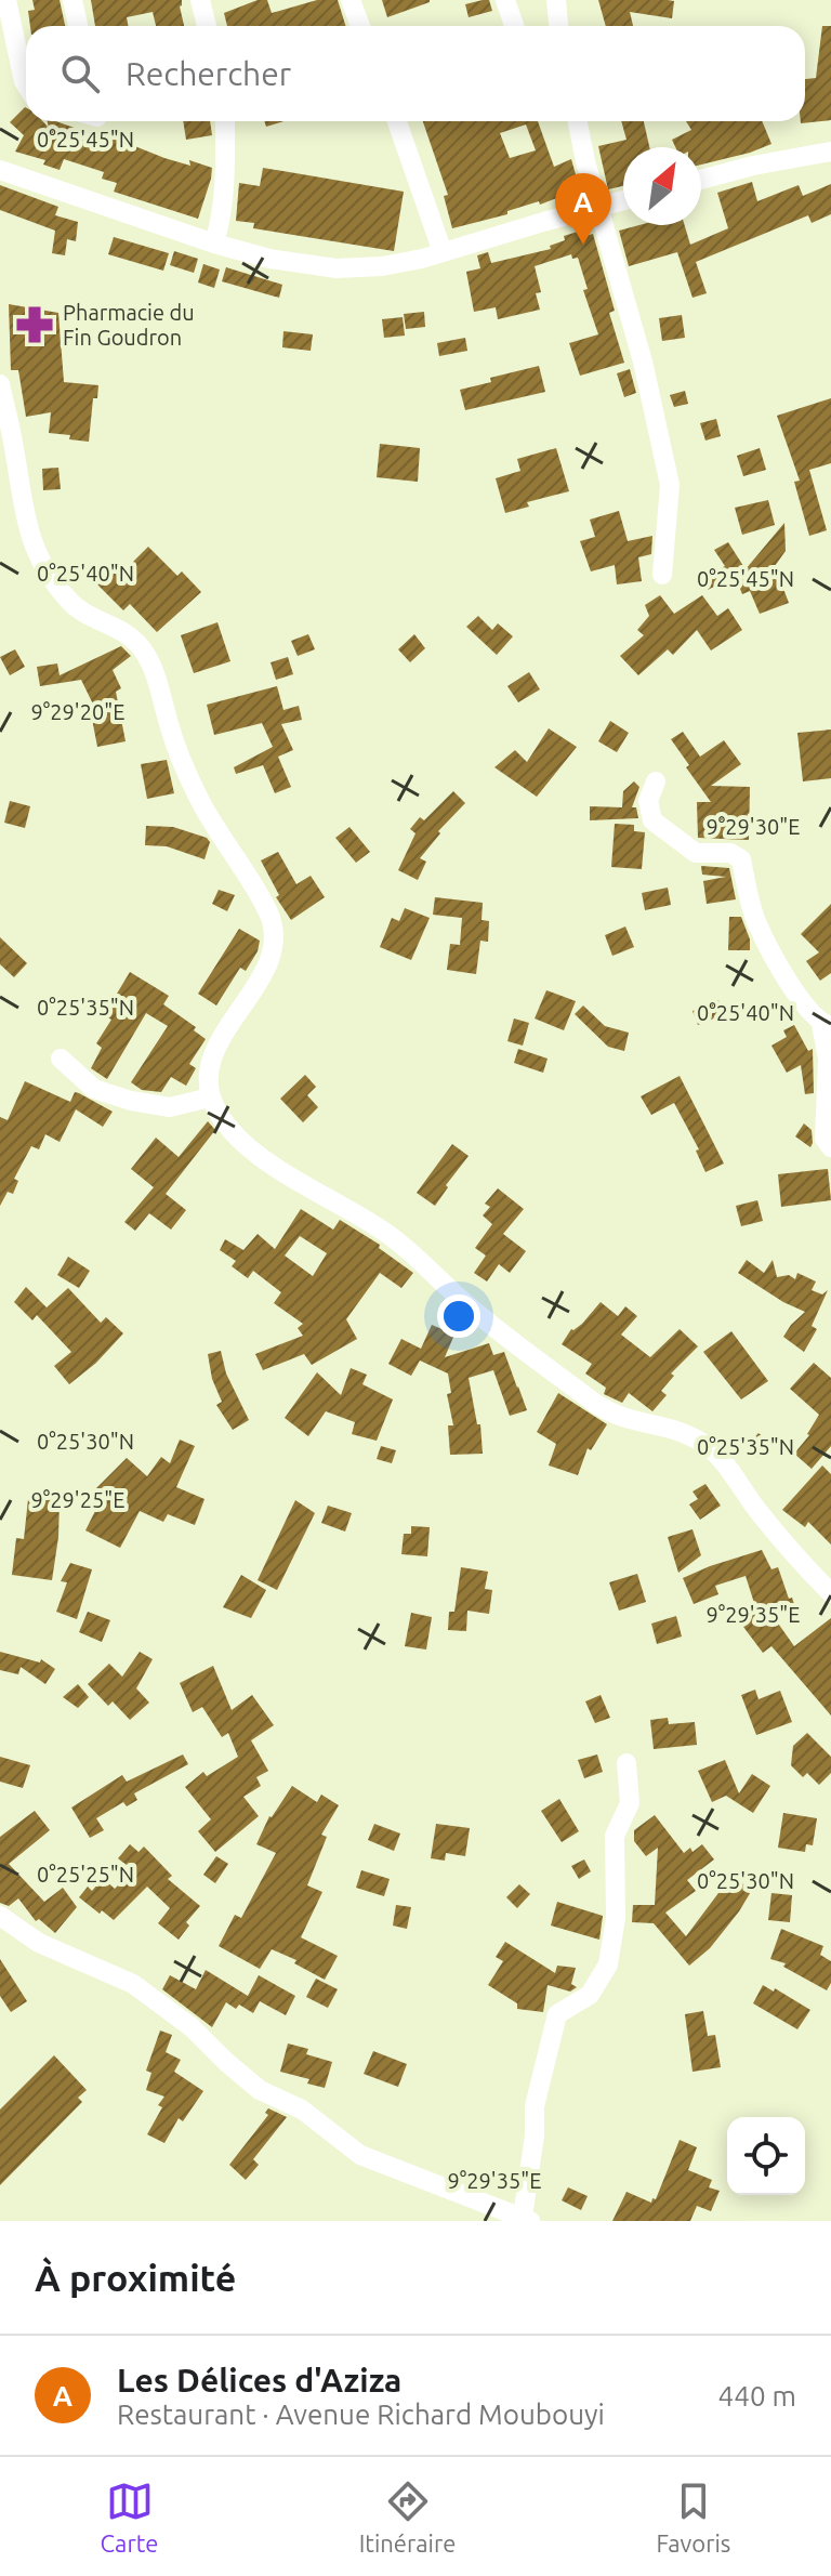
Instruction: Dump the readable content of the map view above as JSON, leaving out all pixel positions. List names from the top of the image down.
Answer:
{
  "places": {
    "pharmacy": ["Pharmacie du Fin Goudron"]
  },
  "north": "top right",
  "page": {
    "search": "Rechercher",
    "pins": "A",
    "heading": "À proximité",
    "list": [
      {
        "mark": "A",
        "name": "Les Délices d'Aziza",
        "note": "Restaurant · Avenue Richard Moubouyi",
        "value": "440 m"
      }
    ],
    "nav": ["Carte", "Itinéraire", "Favoris"]
  },
  "coordinates": [
    "0°25'45\"N",
    "0°25'40\"N",
    "9°29'20\"E",
    "9°29'30\"E",
    "0°25'35\"N",
    "0°25'30\"N",
    "9°29'25\"E",
    "9°29'35\"E",
    "0°25'25\"N"
  ]
}
